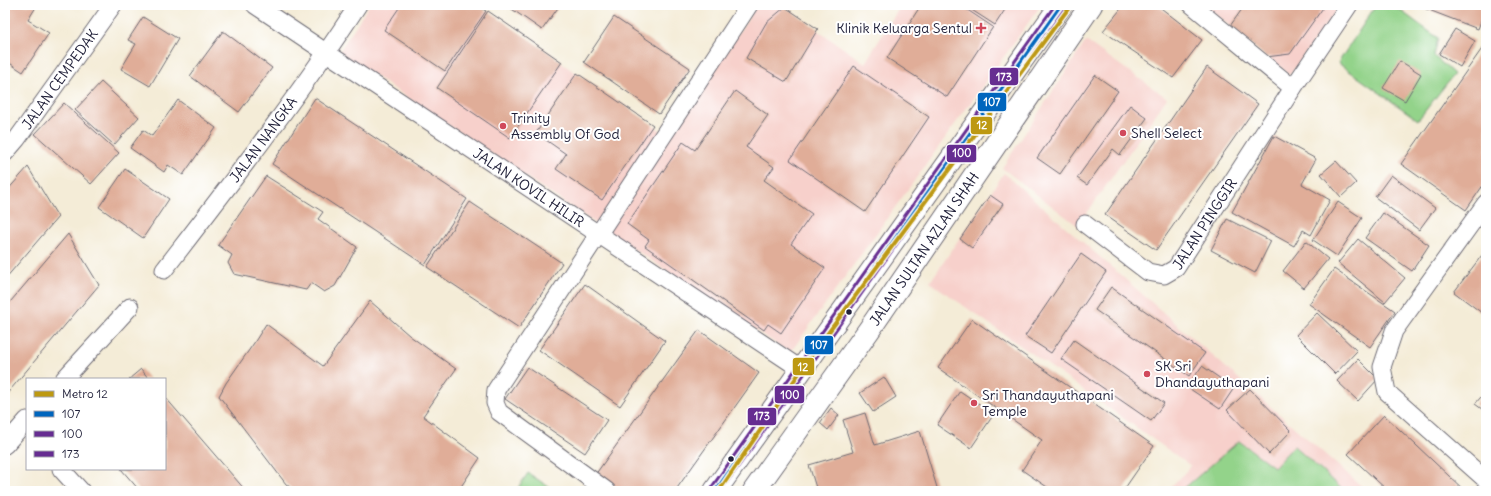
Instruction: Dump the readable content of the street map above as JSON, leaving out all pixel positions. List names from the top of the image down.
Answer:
{
  "streets": {
    "main road": ["JALAN SULTAN AZLAN SHAH"],
    "street": [
      "JALAN CEMPEDAK",
      "JALAN NANGKA",
      "JALAN KOVIL HILIR",
      "JALAN PINGGIR"
    ]
  },
  "crossings": [
    ["JALAN NANGKA", "JALAN KOVIL HILIR"],
    ["JALAN KOVIL HILIR", "JALAN SULTAN AZLAN SHAH"]
  ],
  "places": {
    "health": ["Klinik Keluarga Sentul"],
    "other": [
      "Trinity Assembly Of God",
      "Shell Select",
      "SK Sri Dhandayuthapani",
      "Sri Thandayuthapani Temple"
    ]
  },
  "lines": [
    "metro line 12",
    "transit line 107",
    "transit line 173",
    "transit line 100"
  ],
  "legend": [
    "Metro 12",
    "107",
    "100",
    "173"
  ]
}
